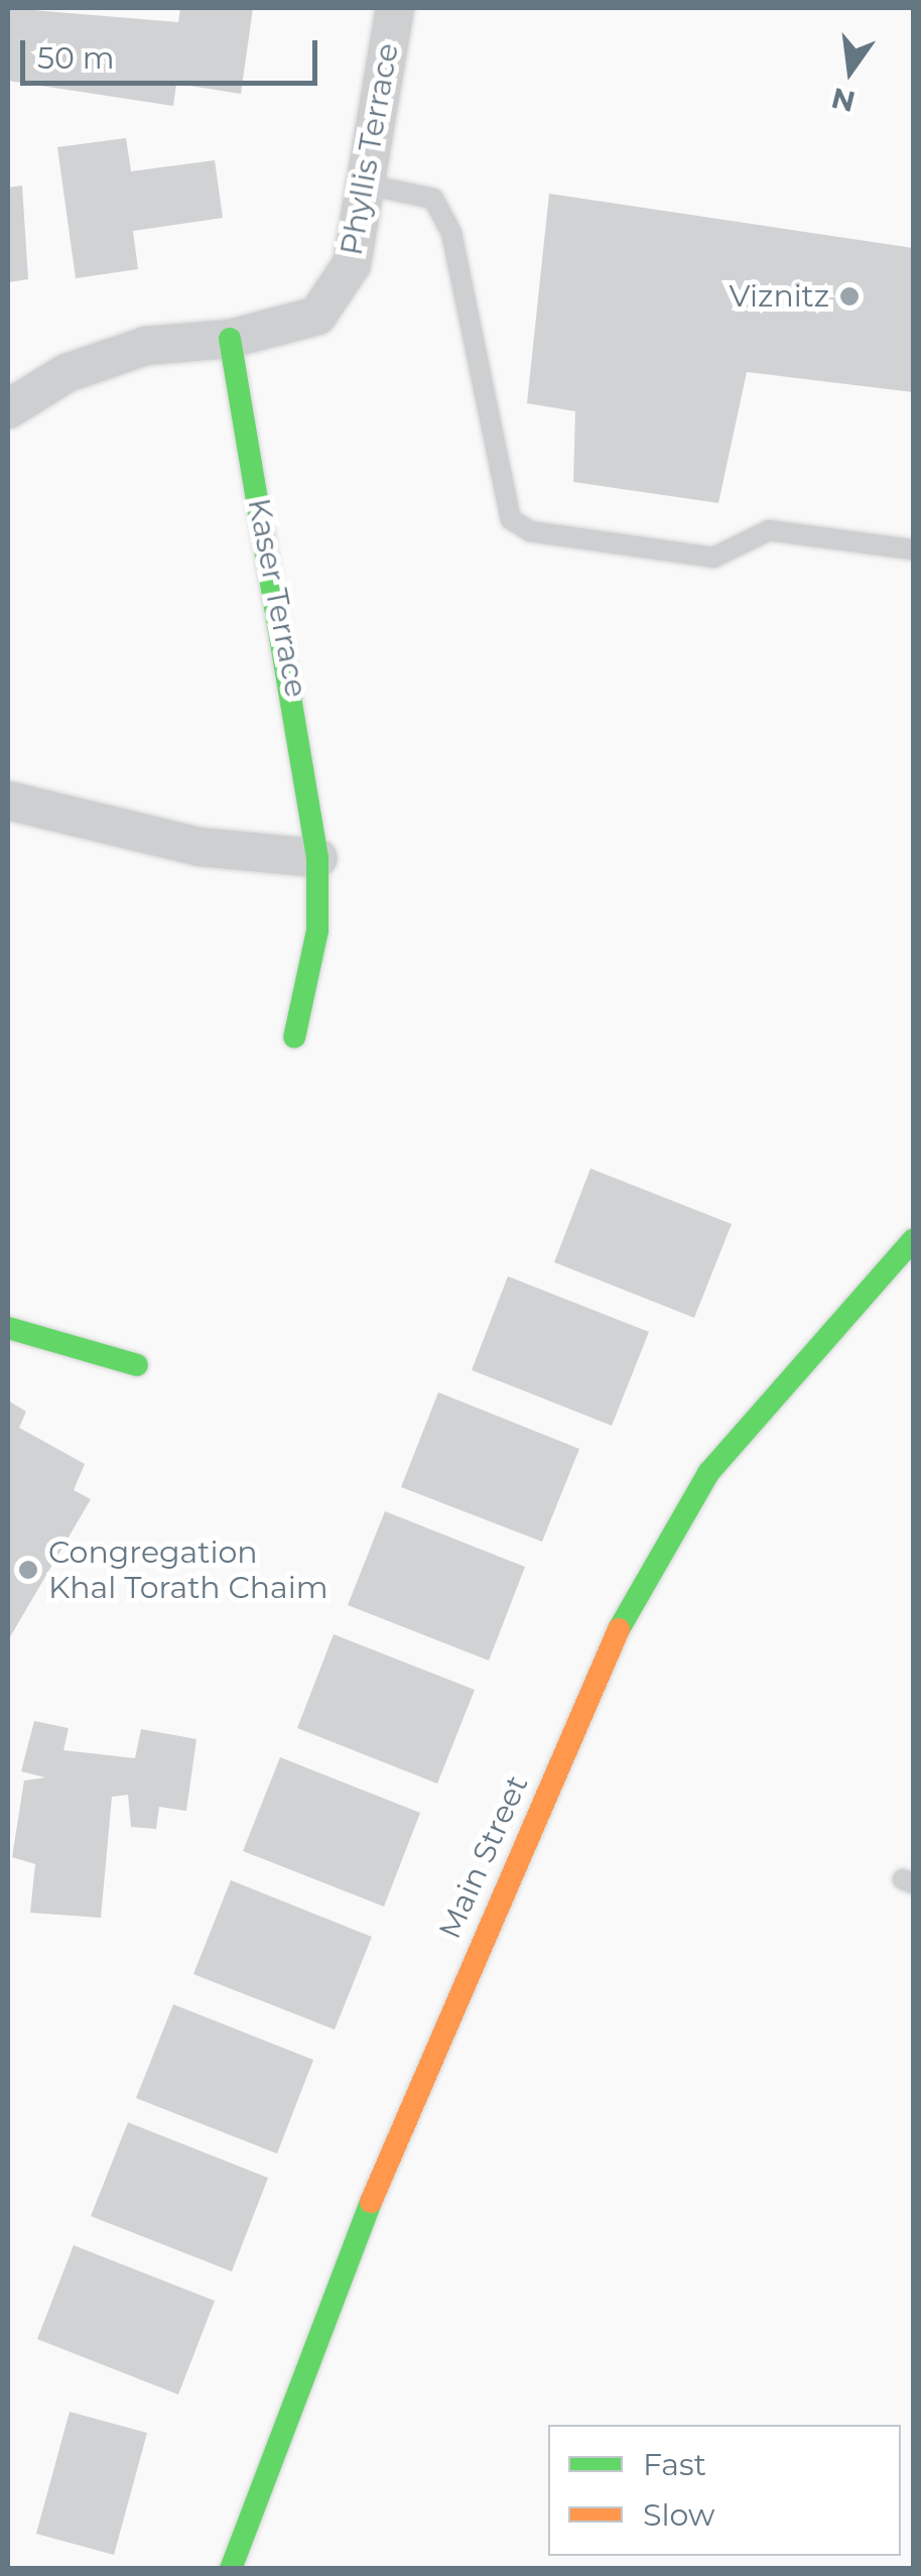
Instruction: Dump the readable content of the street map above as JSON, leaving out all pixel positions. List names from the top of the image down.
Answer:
{
  "streets": {
    "main road": ["Kaser Terrace", "Main Street"],
    "street": ["Phyllis Terrace"]
  },
  "crossings": [
    ["Phyllis Terrace", "Kaser Terrace"]
  ],
  "places": ["Viznitz", "Congregation Khal Torath Chaim"],
  "legend": ["Fast", "Slow"],
  "scale_bar": "50 m",
  "north": "bottom"
}
